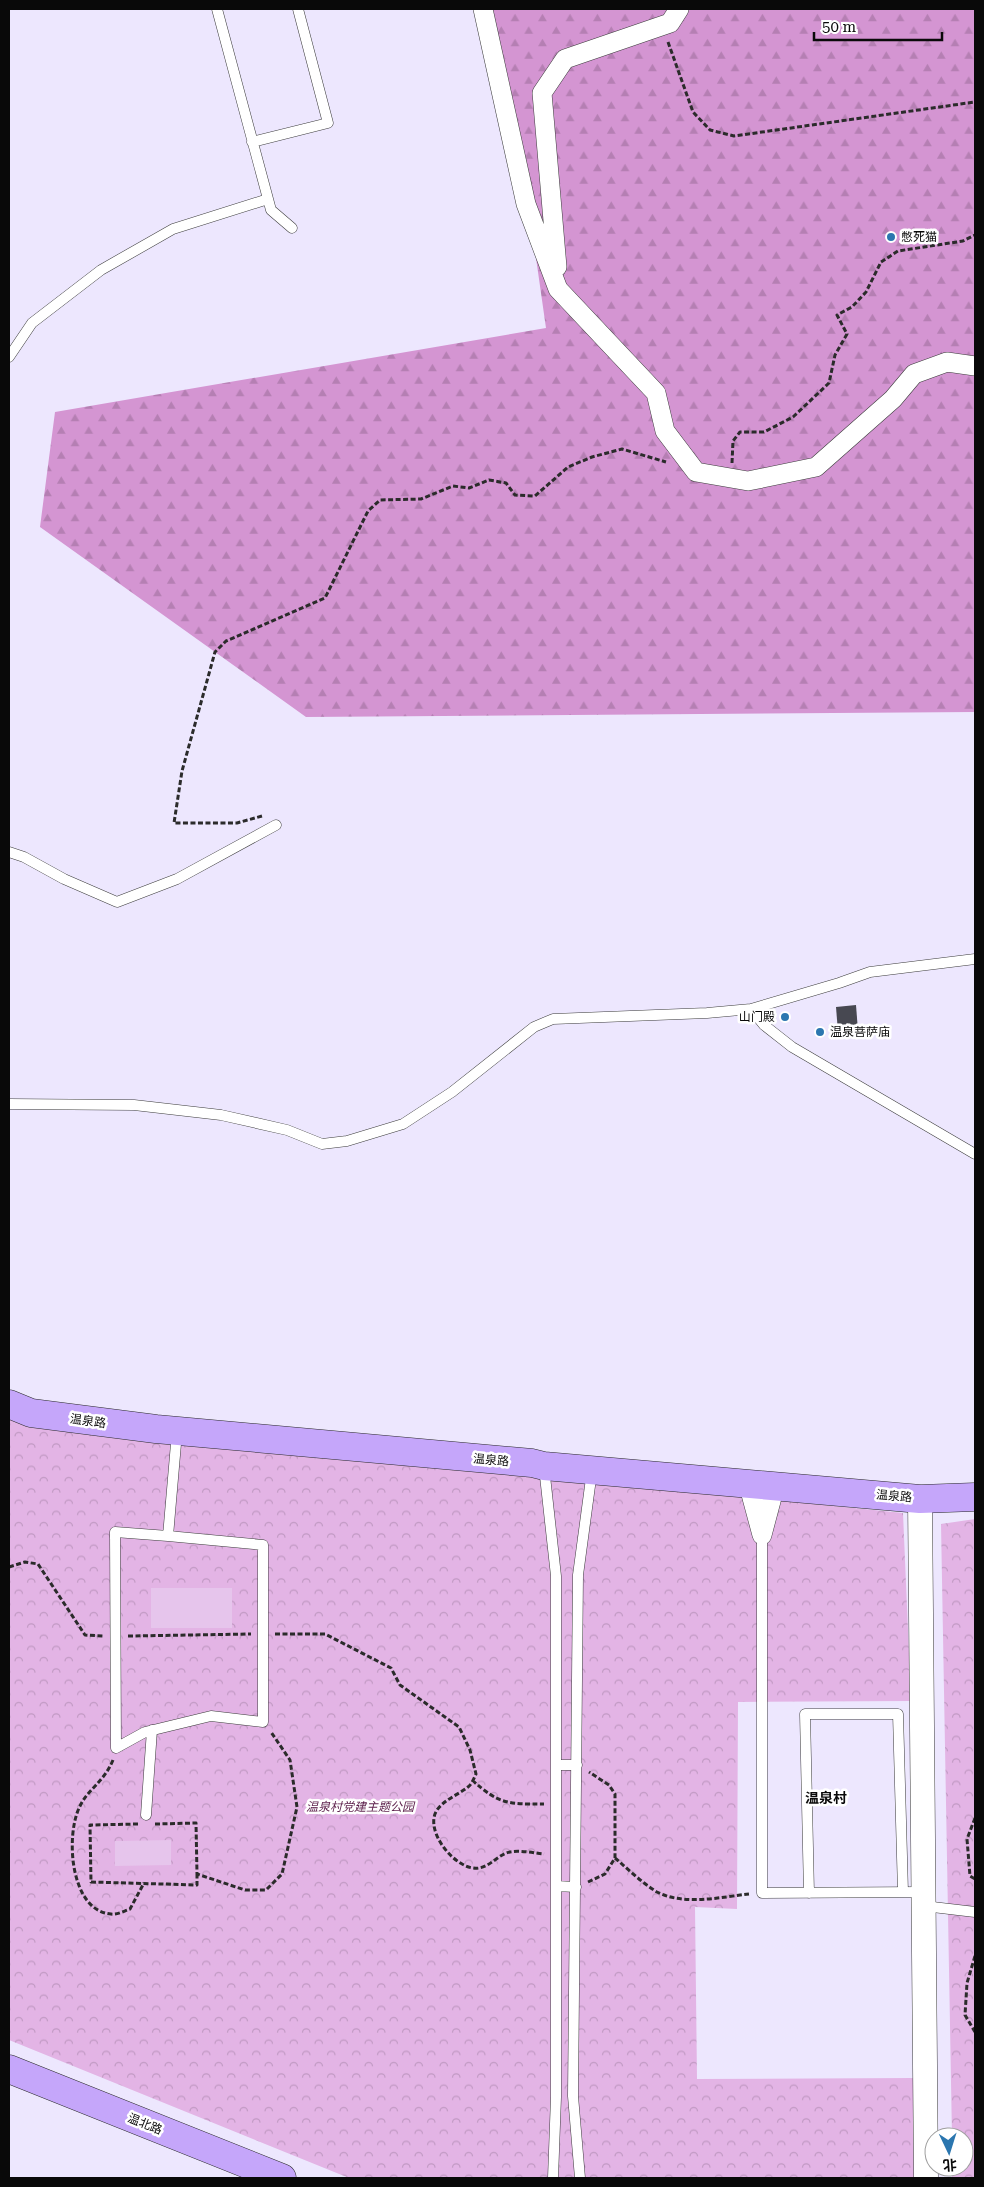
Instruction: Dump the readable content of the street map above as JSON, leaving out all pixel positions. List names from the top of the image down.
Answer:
{
  "streets": {
    "main road": ["温泉路", "温北路"]
  },
  "districts": ["温泉村"],
  "parks": ["温泉村党建主题公园"],
  "places": ["憋死猫", "山门殿", "温泉菩萨庙"],
  "scale_bar": "50 m",
  "north": "bottom"
}
